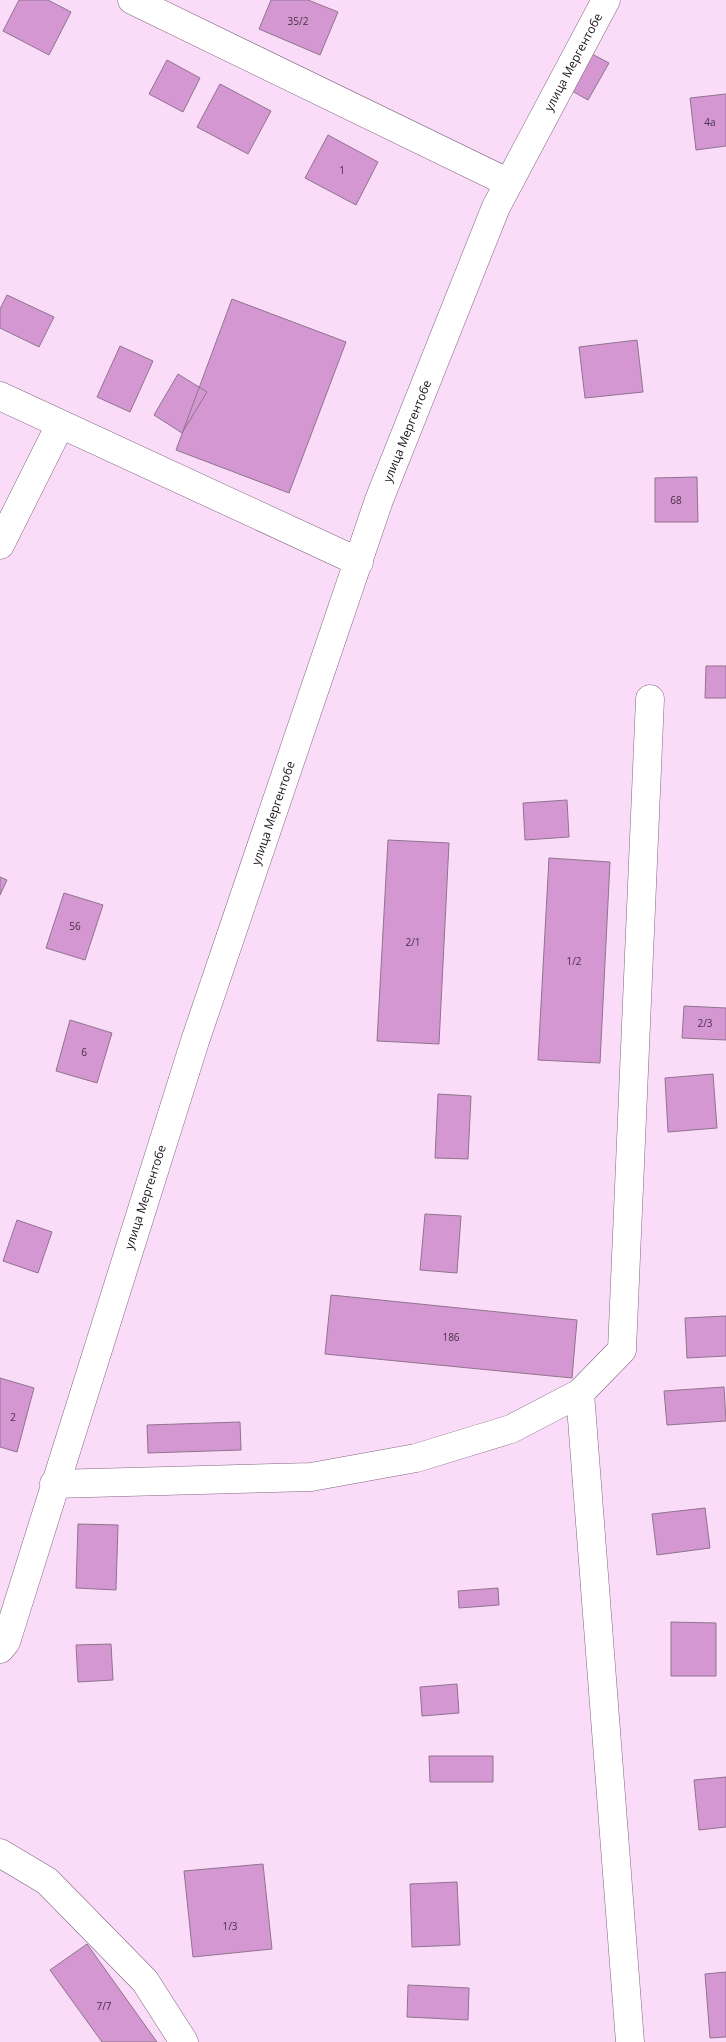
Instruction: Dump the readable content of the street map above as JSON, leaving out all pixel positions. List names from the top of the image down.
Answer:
{
  "streets": {
    "street": ["улица Мергентобе"]
  },
  "house_numbers": [
    "35/2",
    "4а",
    "1",
    "68",
    "56",
    "2/1",
    "1/2",
    "2/3",
    "6",
    "186",
    "2",
    "1/3",
    "7/7"
  ]
}
